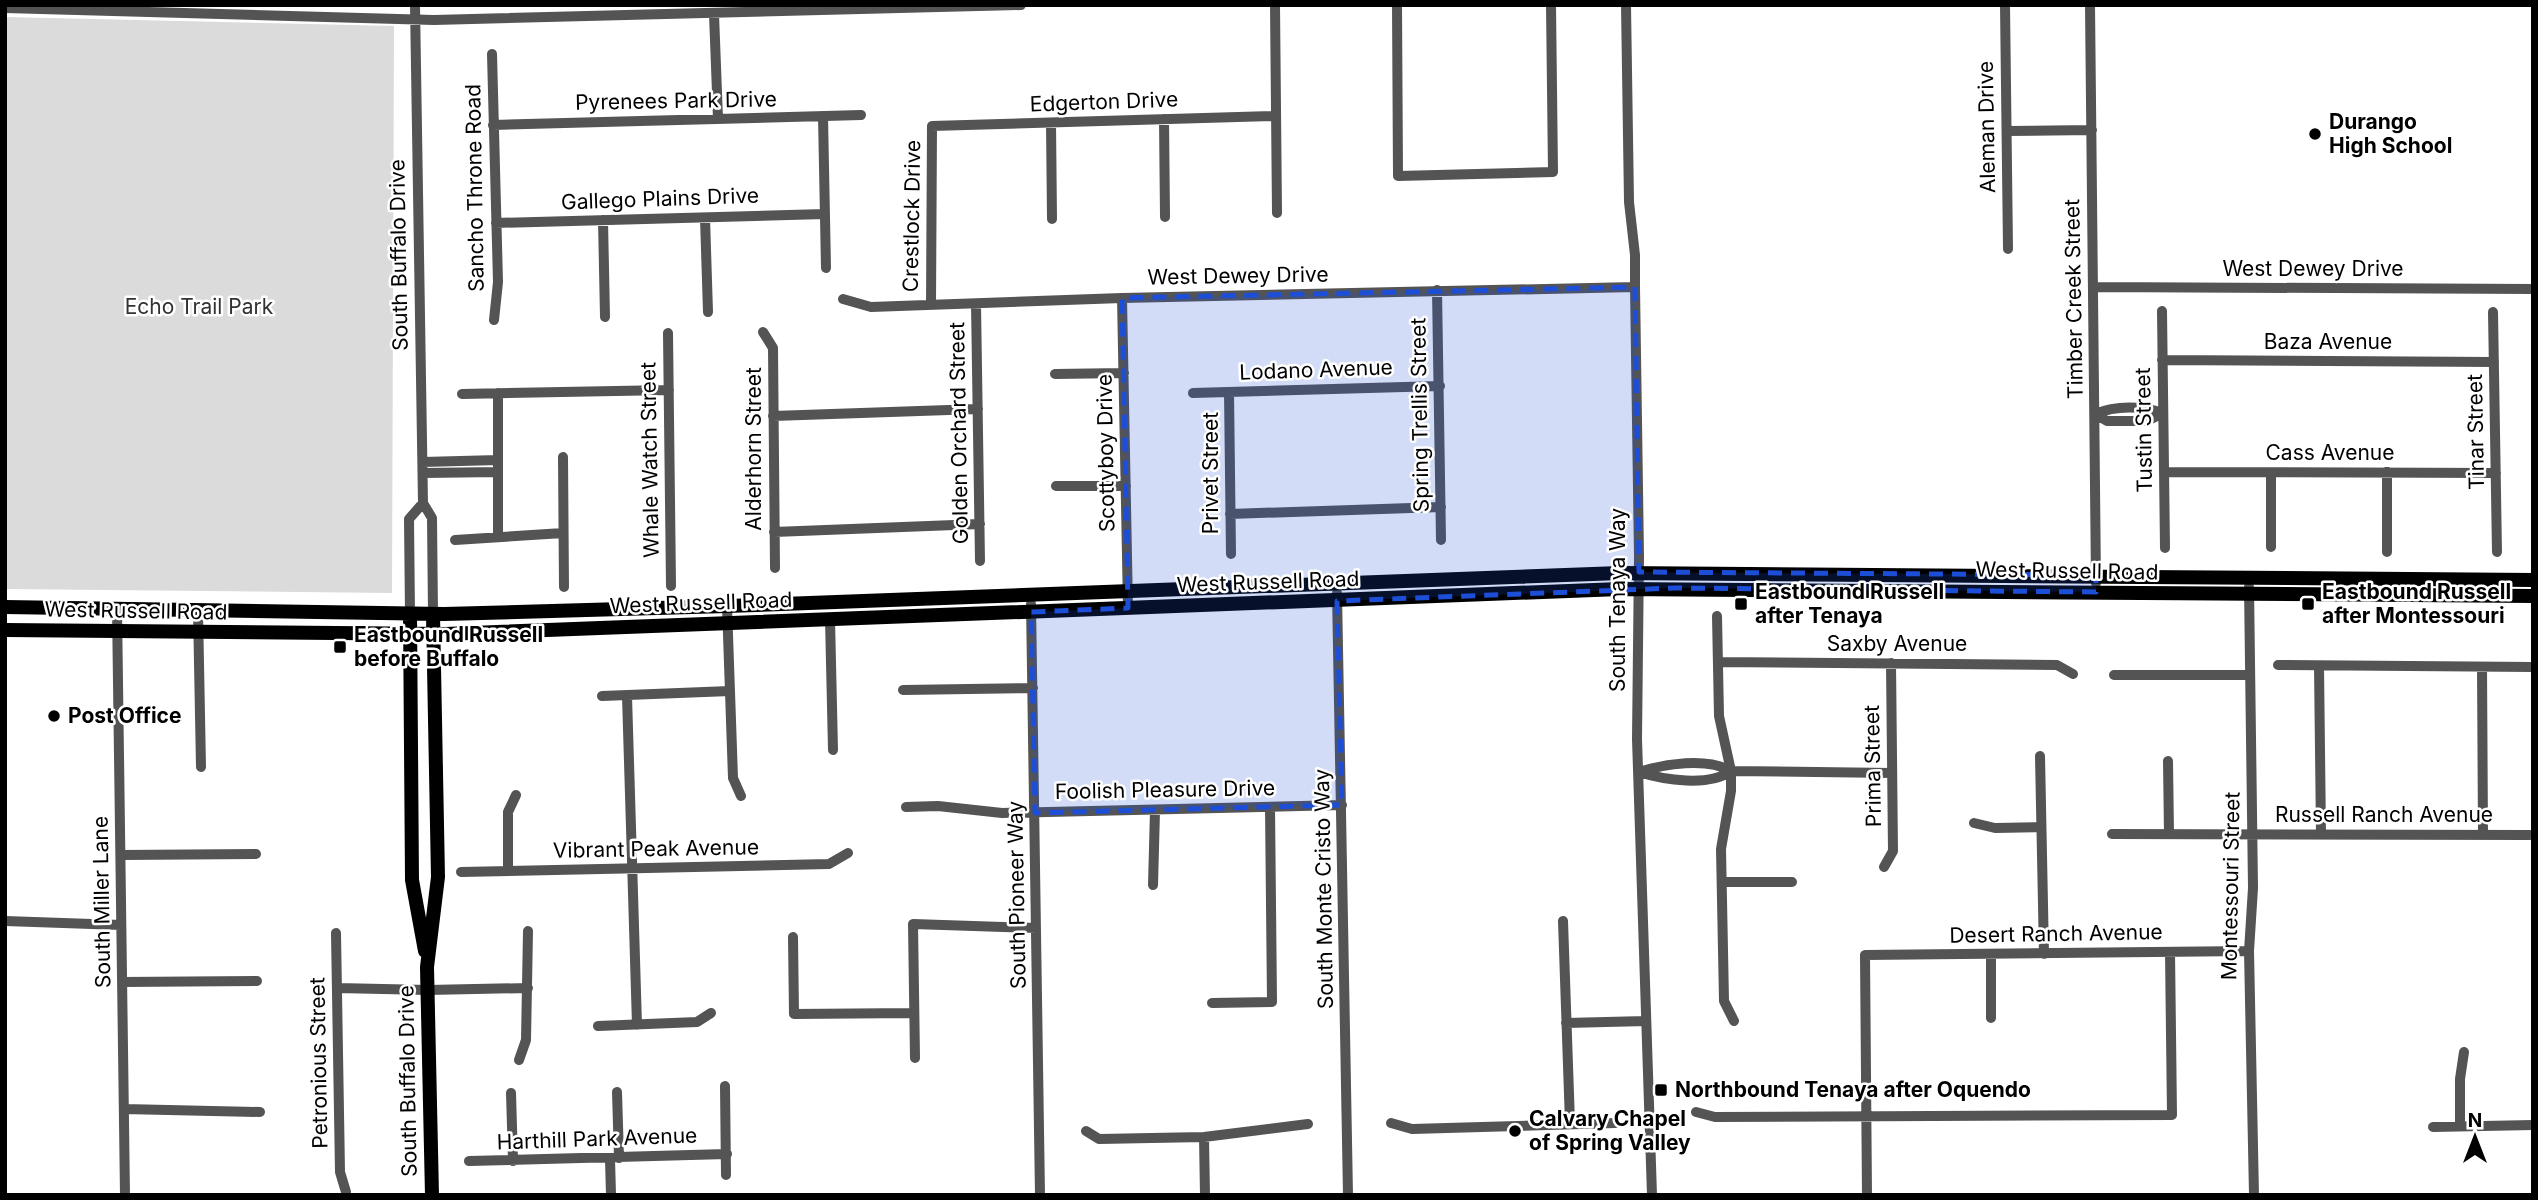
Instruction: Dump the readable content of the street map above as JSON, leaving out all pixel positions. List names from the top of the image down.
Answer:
{
  "streets": {
    "main road": ["South Buffalo Drive", "West Russell Road"],
    "street": [
      "Pyrenees Park Drive",
      "Edgerton Drive",
      "Aleman Drive",
      "Sancho Throne Road",
      "Gallego Plains Drive",
      "Crestlock Drive",
      "West Dewey Drive",
      "Timber Creek Street",
      "Baza Avenue",
      "Lodano Avenue",
      "Spring Trellis Street",
      "Tustin Street",
      "Tinar Street",
      "Golden Orchard Street",
      "Alderhorn Street",
      "Scottyboy Drive",
      "Cass Avenue",
      "Whale Watch Street",
      "Privet Street",
      "South Tenaya Way",
      "Saxby Avenue",
      "Prima Street",
      "Foolish Pleasure Drive",
      "Russell Ranch Avenue",
      "Vibrant Peak Avenue",
      "Montessouri Street",
      "South Monte Cristo Way",
      "South Pioneer Way",
      "South Miller Lane",
      "Desert Ranch Avenue",
      "Petronious Street",
      "Harthill Park Avenue"
    ]
  },
  "crossings": [
    ["Pyrenees Park Drive", "Sancho Throne Road"],
    ["Edgerton Drive", "Crestlock Drive"],
    ["Sancho Throne Road", "Gallego Plains Drive"],
    ["Crestlock Drive", "West Dewey Drive"],
    ["South Buffalo Drive", "West Russell Road"],
    ["West Dewey Drive", "Timber Creek Street"],
    ["West Dewey Drive", "Spring Trellis Street"],
    ["West Dewey Drive", "Golden Orchard Street"],
    ["West Dewey Drive", "Scottyboy Drive"],
    ["West Dewey Drive", "South Tenaya Way"],
    ["Timber Creek Street", "West Russell Road"],
    ["Baza Avenue", "Tustin Street"],
    ["Baza Avenue", "Tinar Street"],
    ["Lodano Avenue", "Spring Trellis Street"],
    ["Lodano Avenue", "Privet Street"],
    ["Tustin Street", "Cass Avenue"],
    ["Tinar Street", "Cass Avenue"],
    ["Scottyboy Drive", "West Russell Road"],
    ["West Russell Road", "South Tenaya Way"],
    ["West Russell Road", "Montessouri Street"],
    ["West Russell Road", "South Monte Cristo Way"],
    ["West Russell Road", "South Pioneer Way"],
    ["West Russell Road", "South Miller Lane"],
    ["Saxby Avenue", "Prima Street"],
    ["Foolish Pleasure Drive", "South Monte Cristo Way"],
    ["Foolish Pleasure Drive", "South Pioneer Way"],
    ["Russell Ranch Avenue", "Montessouri Street"],
    ["Montessouri Street", "Desert Ranch Avenue"]
  ],
  "parks": ["Echo Trail Park"],
  "places": {
    "other": ["Durango High School", "Post Office", "Calvary Chapel of Spring Valley"],
    "transit": [
      "Eastbound Russell after Tenaya",
      "Eastbound Russell after Montessouri",
      "Eastbound Russell before Buffalo",
      "Northbound Tenaya after Oquendo"
    ]
  },
  "north": "top"
}
